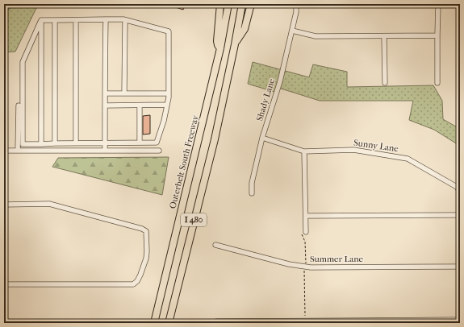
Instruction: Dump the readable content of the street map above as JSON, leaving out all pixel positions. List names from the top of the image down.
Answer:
{
  "streets": {
    "highway": ["Outerbelt South Freeway", "I 480"],
    "street": ["Shady Lane", "Sunny Lane", "Summer Lane"]
  },
  "crossings": [
    ["Shady Lane", "Sunny Lane"]
  ]
}
